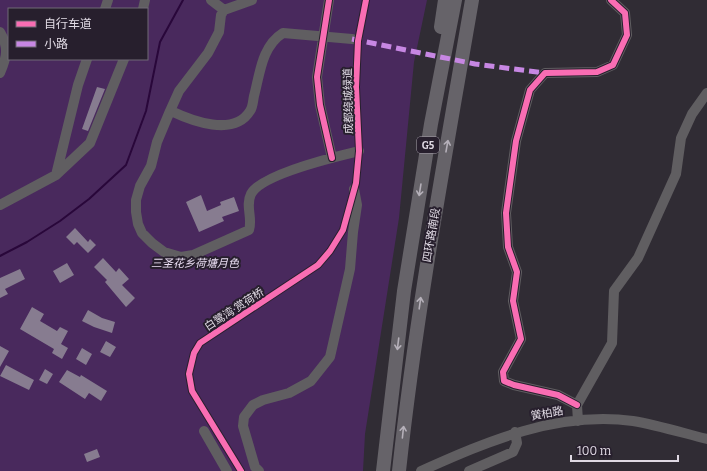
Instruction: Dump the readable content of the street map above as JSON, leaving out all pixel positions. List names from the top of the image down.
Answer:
{
  "streets": {
    "highway": ["G5", "四环路南段"],
    "street": ["黉柏路"],
    "cycle path": ["成都绕城绿道"]
  },
  "parks": ["三圣花乡荷塘月色"],
  "legend": ["自行车道", "小路"],
  "scale_bar": "100 m"
}
